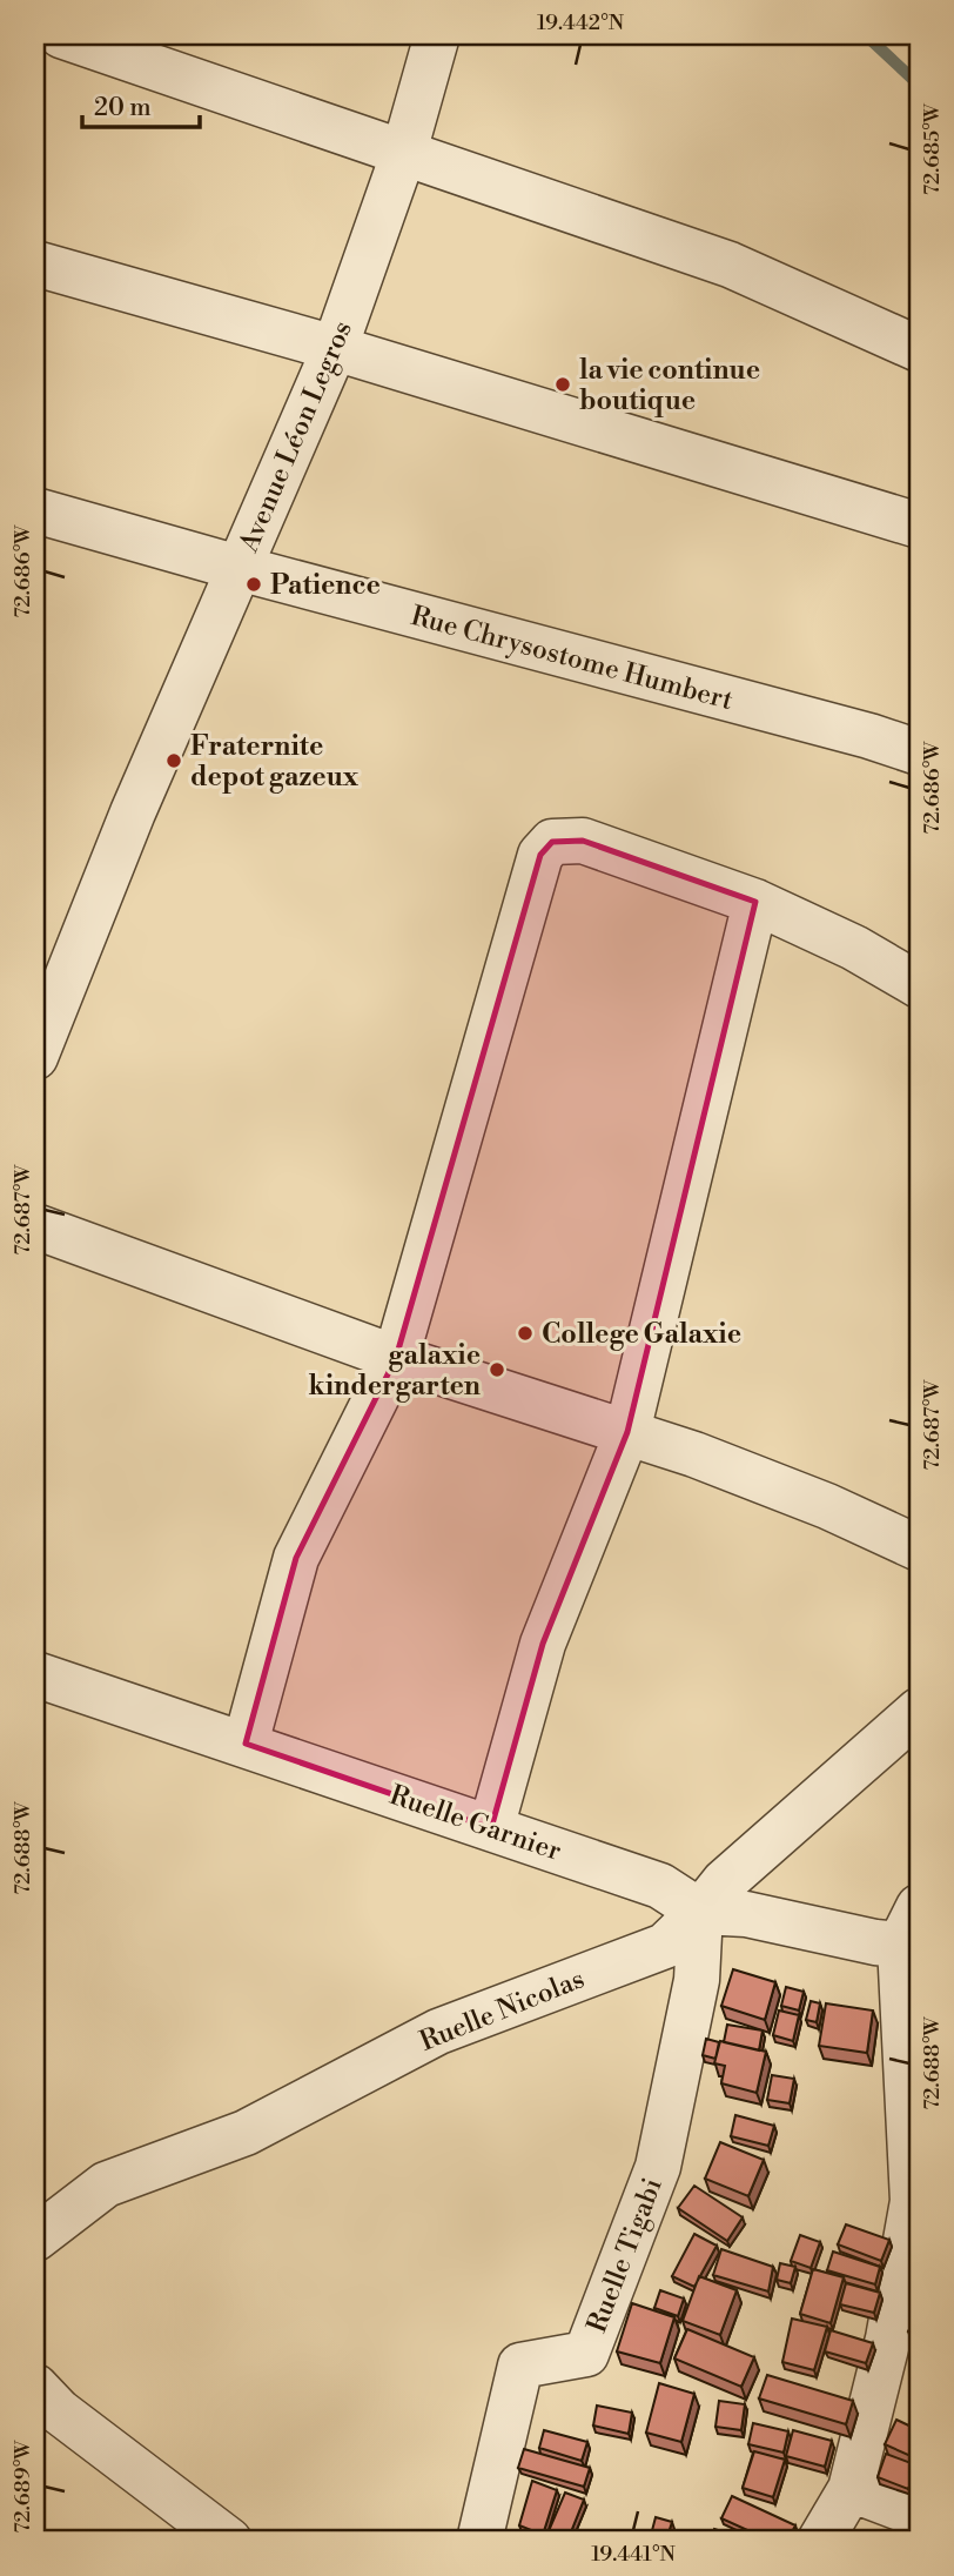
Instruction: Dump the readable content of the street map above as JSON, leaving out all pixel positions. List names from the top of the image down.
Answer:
{
  "streets": {
    "street": [
      "Avenue Léon Legros",
      "Rue Chrysostome Humbert",
      "Ruelle Garnier",
      "Ruelle Nicolas",
      "Ruelle Tigabi"
    ]
  },
  "crossings": [
    ["Avenue Léon Legros", "Rue Chrysostome Humbert"],
    ["Ruelle Garnier", "Ruelle Nicolas"],
    ["Ruelle Garnier", "Ruelle Tigabi"],
    ["Ruelle Nicolas", "Ruelle Tigabi"]
  ],
  "places": [
    "la vie continue boutique",
    "Patience",
    "Fraternite depot gazeux",
    "College Galaxie",
    "galaxie kindergarten"
  ],
  "scale_bar": "20 m",
  "coordinates": [
    "19.442°N",
    "72.685°W",
    "72.686°W",
    "72.687°W",
    "72.688°W",
    "72.689°W",
    "19.441°N"
  ]
}
